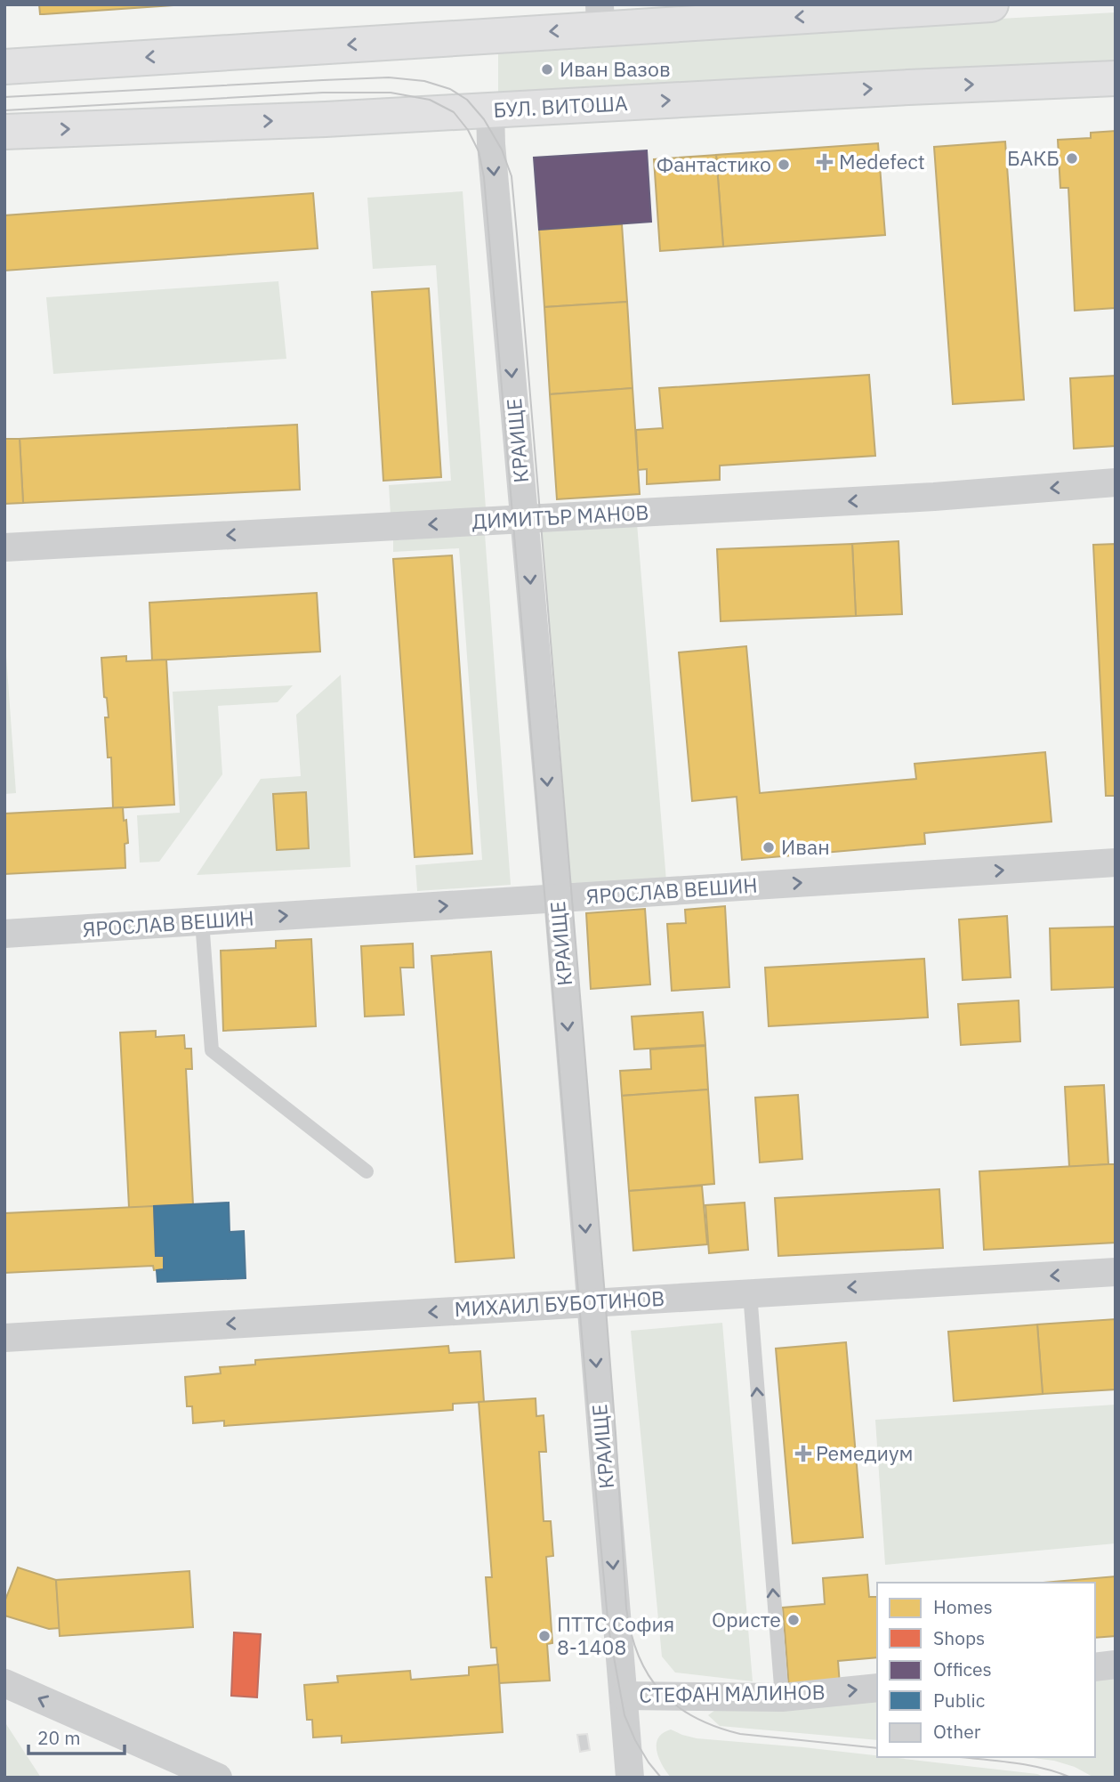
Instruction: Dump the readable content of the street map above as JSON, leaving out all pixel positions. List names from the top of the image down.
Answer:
{
  "streets": {
    "street": [
      "БУЛ. ВИТОША",
      "КРАИЩЕ",
      "ДИМИТЪР МАНОВ",
      "ЯРОСЛАВ ВЕШИН",
      "МИХАИЛ БУБОТИНОВ",
      "СТЕФАН МАЛИНОВ"
    ]
  },
  "crossings": [
    ["БУЛ. ВИТОША", "КРАИЩЕ"],
    ["КРАИЩЕ", "ДИМИТЪР МАНОВ"],
    ["КРАИЩЕ", "ЯРОСЛАВ ВЕШИН"],
    ["КРАИЩЕ", "МИХАИЛ БУБОТИНОВ"],
    ["КРАИЩЕ", "СТЕФАН МАЛИНОВ"]
  ],
  "one_way": [
    "КРАИЩЕ",
    "ДИМИТЪР МАНОВ",
    "ЯРОСЛАВ ВЕШИН",
    "МИХАИЛ БУБОТИНОВ",
    "СТЕФАН МАЛИНОВ"
  ],
  "places": {
    "other": [
      "Иван Вазов",
      "БАКБ",
      "Фантастико",
      "Иван",
      "Ористе",
      "ПТТС София 8-1408"
    ],
    "health": ["Medefect", "Ремедиум"]
  },
  "legend": [
    "Homes",
    "Shops",
    "Offices",
    "Public",
    "Other"
  ],
  "scale_bar": "20 m"
}
